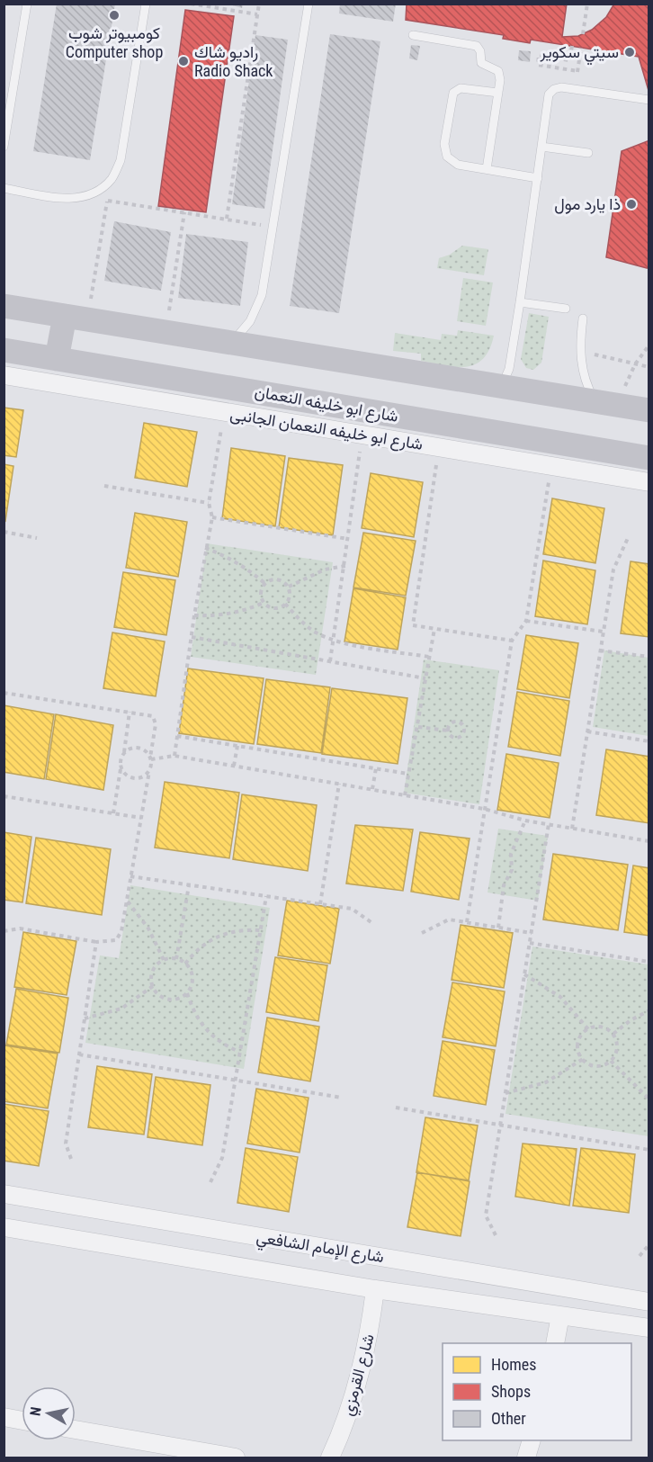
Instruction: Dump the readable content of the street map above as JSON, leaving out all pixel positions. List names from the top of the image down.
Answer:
{
  "streets": {
    "street": [
      "شارع ابو خليفه النعمان",
      "شارع ابو خليفه النعمان الجانبى",
      "شارع الإمام الشافعي",
      "شارع القرمزي"
    ]
  },
  "crossings": [
    ["شارع الإمام الشافعي", "شارع القرمزي"]
  ],
  "places": [
    "كومبيوتر شوب Computer shop",
    "سيتي سكوير",
    "راديو شاك Radio Shack",
    "ذا يارد مول"
  ],
  "legend": ["Homes", "Shops", "Other"],
  "north": "left"
}
